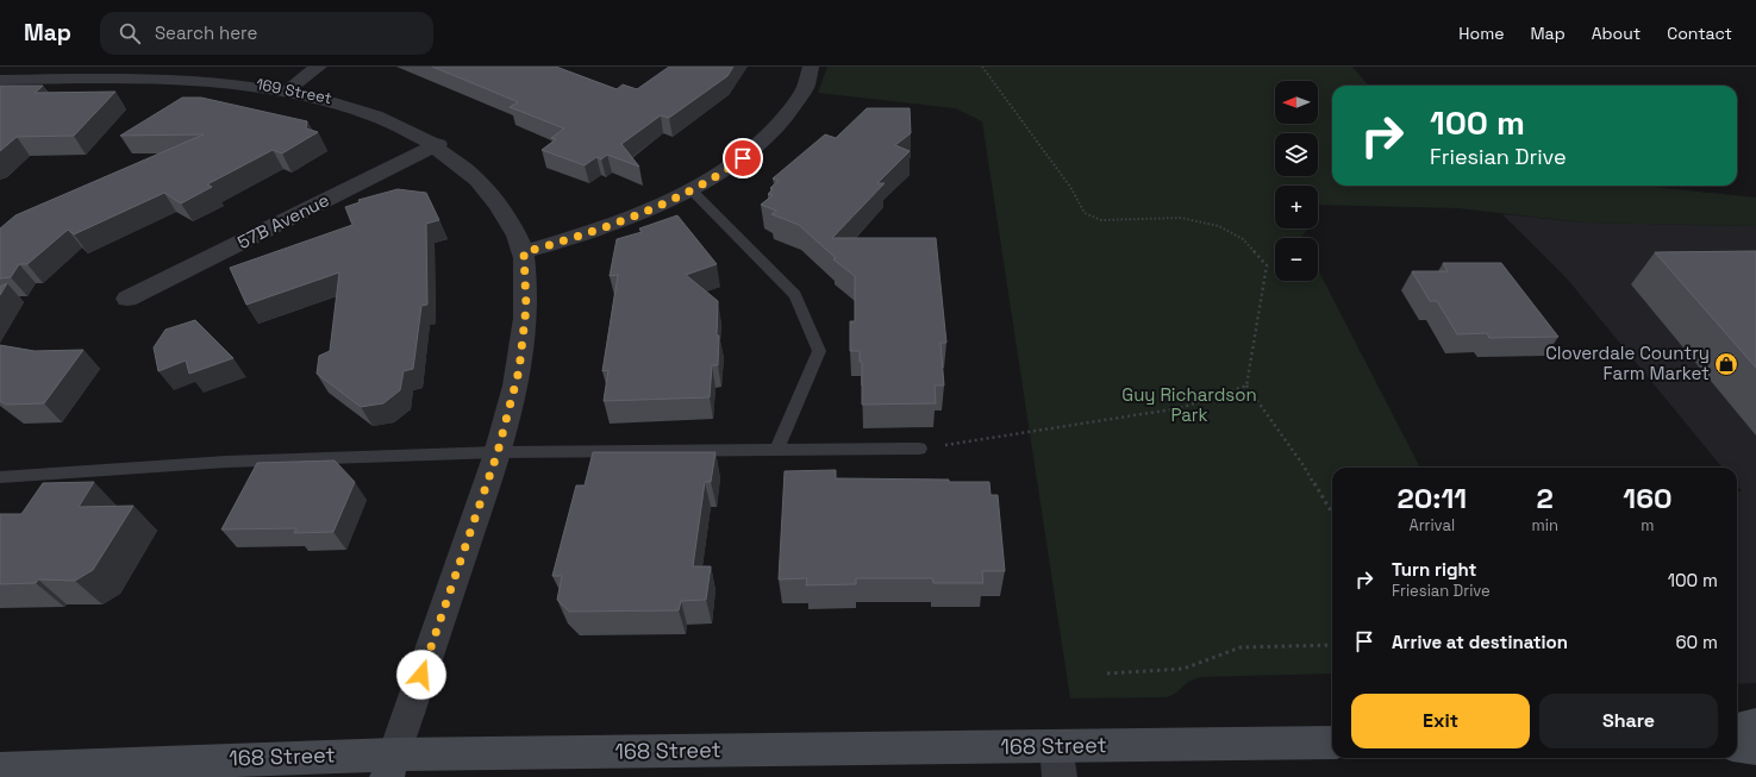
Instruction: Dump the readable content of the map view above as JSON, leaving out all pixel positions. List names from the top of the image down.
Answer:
{
  "streets": {
    "main road": ["168 Street"],
    "street": ["169 Street", "57B Avenue"]
  },
  "crossings": [
    ["169 Street", "57B Avenue"]
  ],
  "parks": ["Guy Richardson Park"],
  "places": {
    "shop": ["Cloverdale Country Farm Market"]
  },
  "north": "left",
  "page": {
    "header": "Map",
    "search": "Search here",
    "nav": [
      "Home",
      "Map",
      "About",
      "Contact"
    ],
    "map_buttons": ["+", "−"],
    "turn": ["100 m", "Friesian Drive"],
    "eta": [
      "20:11",
      "Arrival",
      "2",
      "min",
      "160",
      "m"
    ],
    "list": [
      {
        "name": "Turn right",
        "note": "Friesian Drive",
        "value": "100 m"
      },
      {
        "name": "Arrive at destination",
        "value": "60 m"
      }
    ],
    "buttons": ["Exit", "Share"]
  }
}
